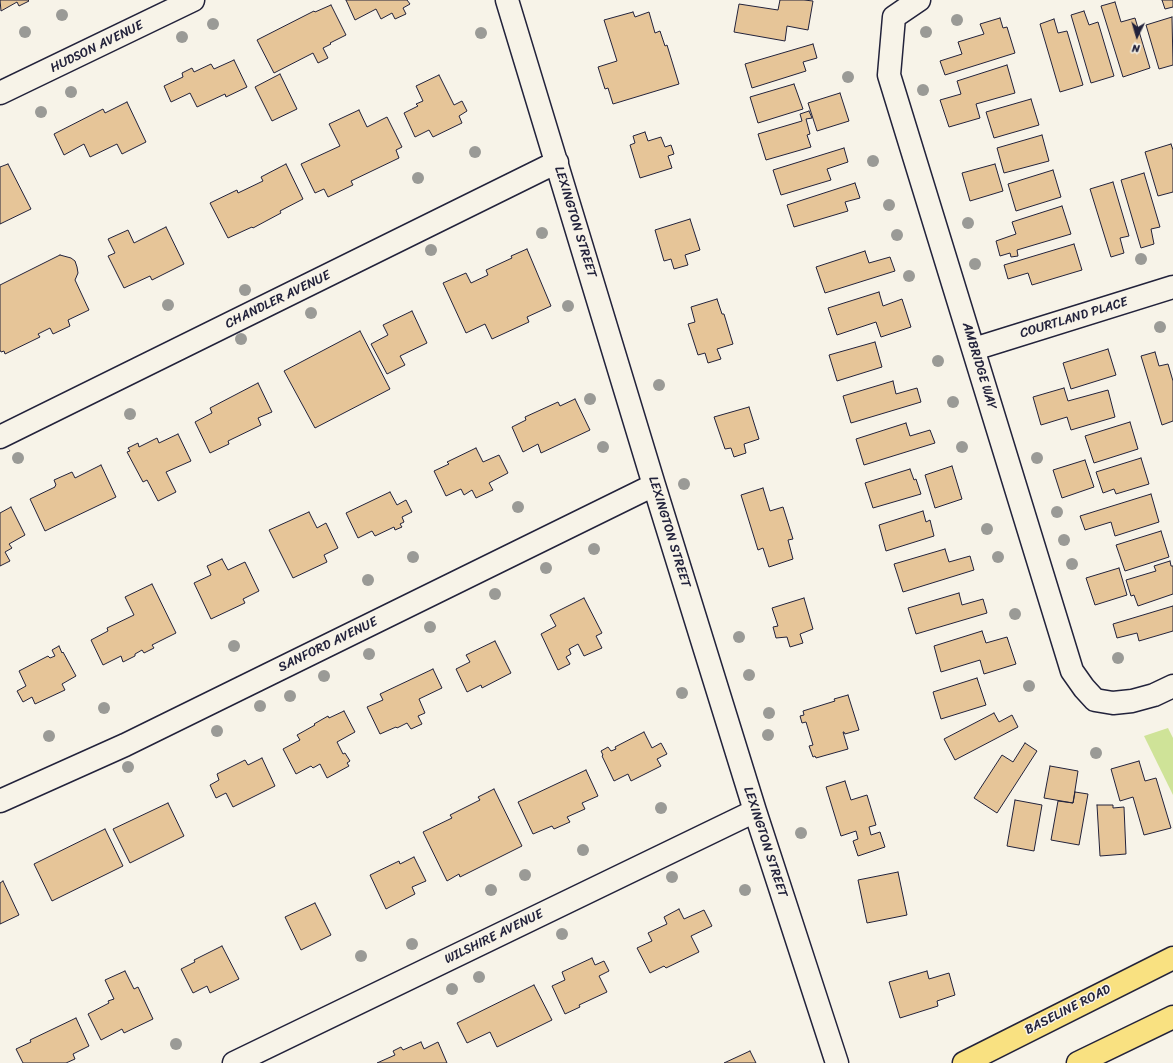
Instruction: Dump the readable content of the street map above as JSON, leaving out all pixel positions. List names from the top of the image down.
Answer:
{
  "streets": {
    "main road": ["BASELINE ROAD"],
    "street": [
      "HUDSON AVENUE",
      "LEXINGTON STREET",
      "CHANDLER AVENUE",
      "COURTLAND PLACE",
      "AMBRIDGE WAY",
      "SANFORD AVENUE",
      "WILSHIRE AVENUE"
    ]
  },
  "crossings": [
    ["LEXINGTON STREET", "CHANDLER AVENUE"],
    ["LEXINGTON STREET", "SANFORD AVENUE"],
    ["LEXINGTON STREET", "WILSHIRE AVENUE"],
    ["COURTLAND PLACE", "AMBRIDGE WAY"]
  ],
  "north": "bottom"
}
